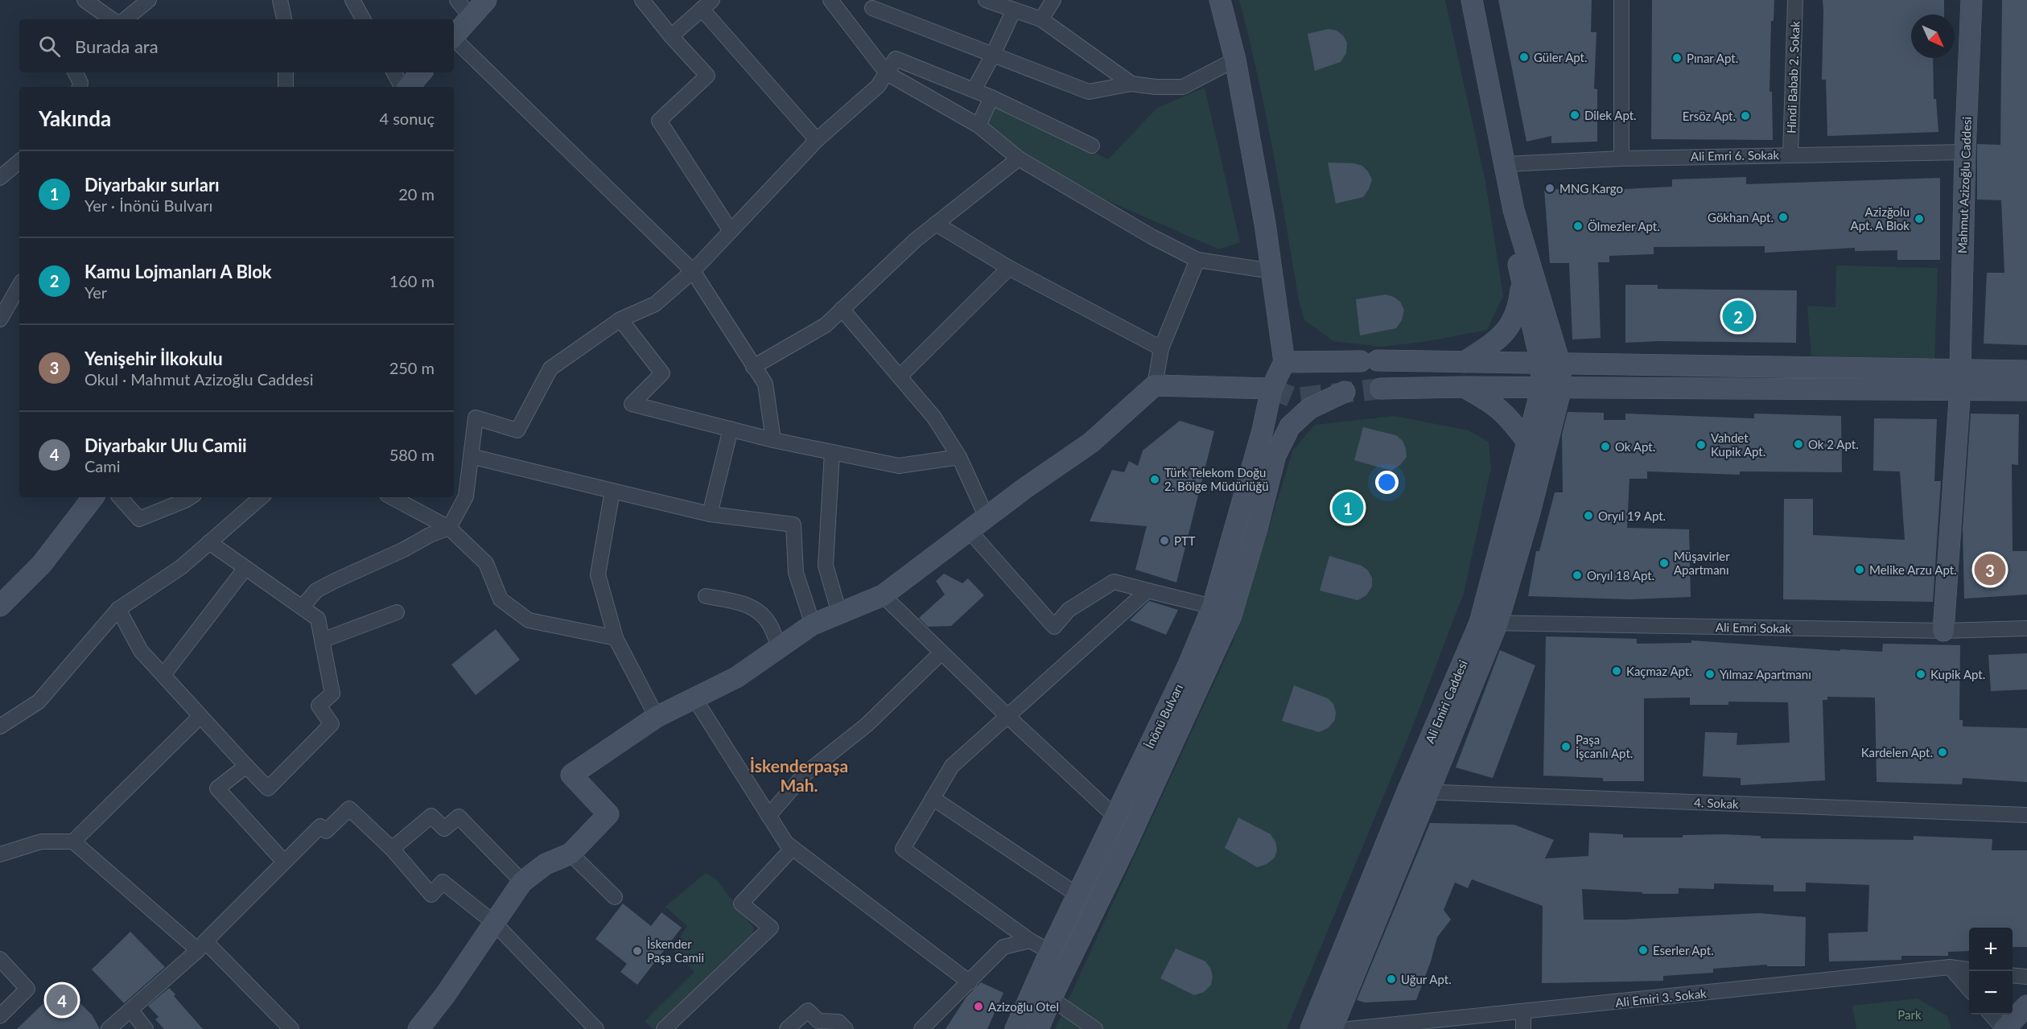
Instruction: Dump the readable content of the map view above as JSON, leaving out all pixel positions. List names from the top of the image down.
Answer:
{
  "streets": {
    "main road": ["Mahmut Azizoğlu Caddesi", "Ali Emiri Caddesi", "İnönü Bulvarı"],
    "street": [
      "Hindi Babab 2. Sokak",
      "Ali Emri 6. Sokak",
      "Ali Emri Sokak",
      "4. Sokak",
      "Ali Emiri 3. Sokak"
    ]
  },
  "crossings": [
    ["Hindi Babab 2. Sokak", "Ali Emri 6. Sokak"],
    ["Ali Emri 6. Sokak", "Mahmut Azizoğlu Caddesi"],
    ["Mahmut Azizoğlu Caddesi", "Ali Emri Sokak"],
    ["Ali Emri Sokak", "Ali Emiri Caddesi"],
    ["Ali Emiri Caddesi", "4. Sokak"]
  ],
  "districts": ["İskenderpaşa Mah."],
  "parks": ["Park"],
  "places": [
    "Güler Apt.",
    "Pınar Apt.",
    "Dilek Apt.",
    "Ersöz Apt.",
    "MNG Kargo",
    "Gökhan Apt.",
    "Azizğolu Apt. A Blok",
    "Ölmezler Apt.",
    "Ok 2 Apt.",
    "Vahdet Kupik Apt.",
    "Ok Apt.",
    "Türk Telekom Doğu 2. Bölge Müdürlüğü",
    "Oryıl 19 Apt.",
    "PTT",
    "Müşavirler Apartmanı",
    "Melike Arzu Apt.",
    "Oryıl 18 Apt.",
    "Kaçmaz Apt.",
    "Yılmaz Apartmanı",
    "Kupik Apt.",
    "Paşa İşcanlı Apt.",
    "Kardelen Apt.",
    "Eserler Apt.",
    "İskender Paşa Camii",
    "Uğur Apt.",
    "Azizoğlu Otel"
  ],
  "north": "bottom right",
  "page": {
    "search": "Burada ara",
    "heading": ["Yakında", "4 sonuç"],
    "list": [
      {
        "mark": "1",
        "name": "Diyarbakır surları",
        "note": "Yer · İnönü Bulvarı",
        "value": "20 m"
      },
      {
        "mark": "2",
        "name": "Kamu Lojmanları A Blok",
        "note": "Yer",
        "value": "160 m"
      },
      {
        "mark": "3",
        "name": "Yenişehir İlkokulu",
        "note": "Okul · Mahmut Azizoğlu Caddesi",
        "value": "250 m"
      },
      {
        "mark": "4",
        "name": "Diyarbakır Ulu Camii",
        "note": "Cami",
        "value": "580 m"
      }
    ],
    "pins": [
      "2",
      "1",
      "3",
      "4"
    ],
    "map_buttons": ["+", "−"]
  }
}
